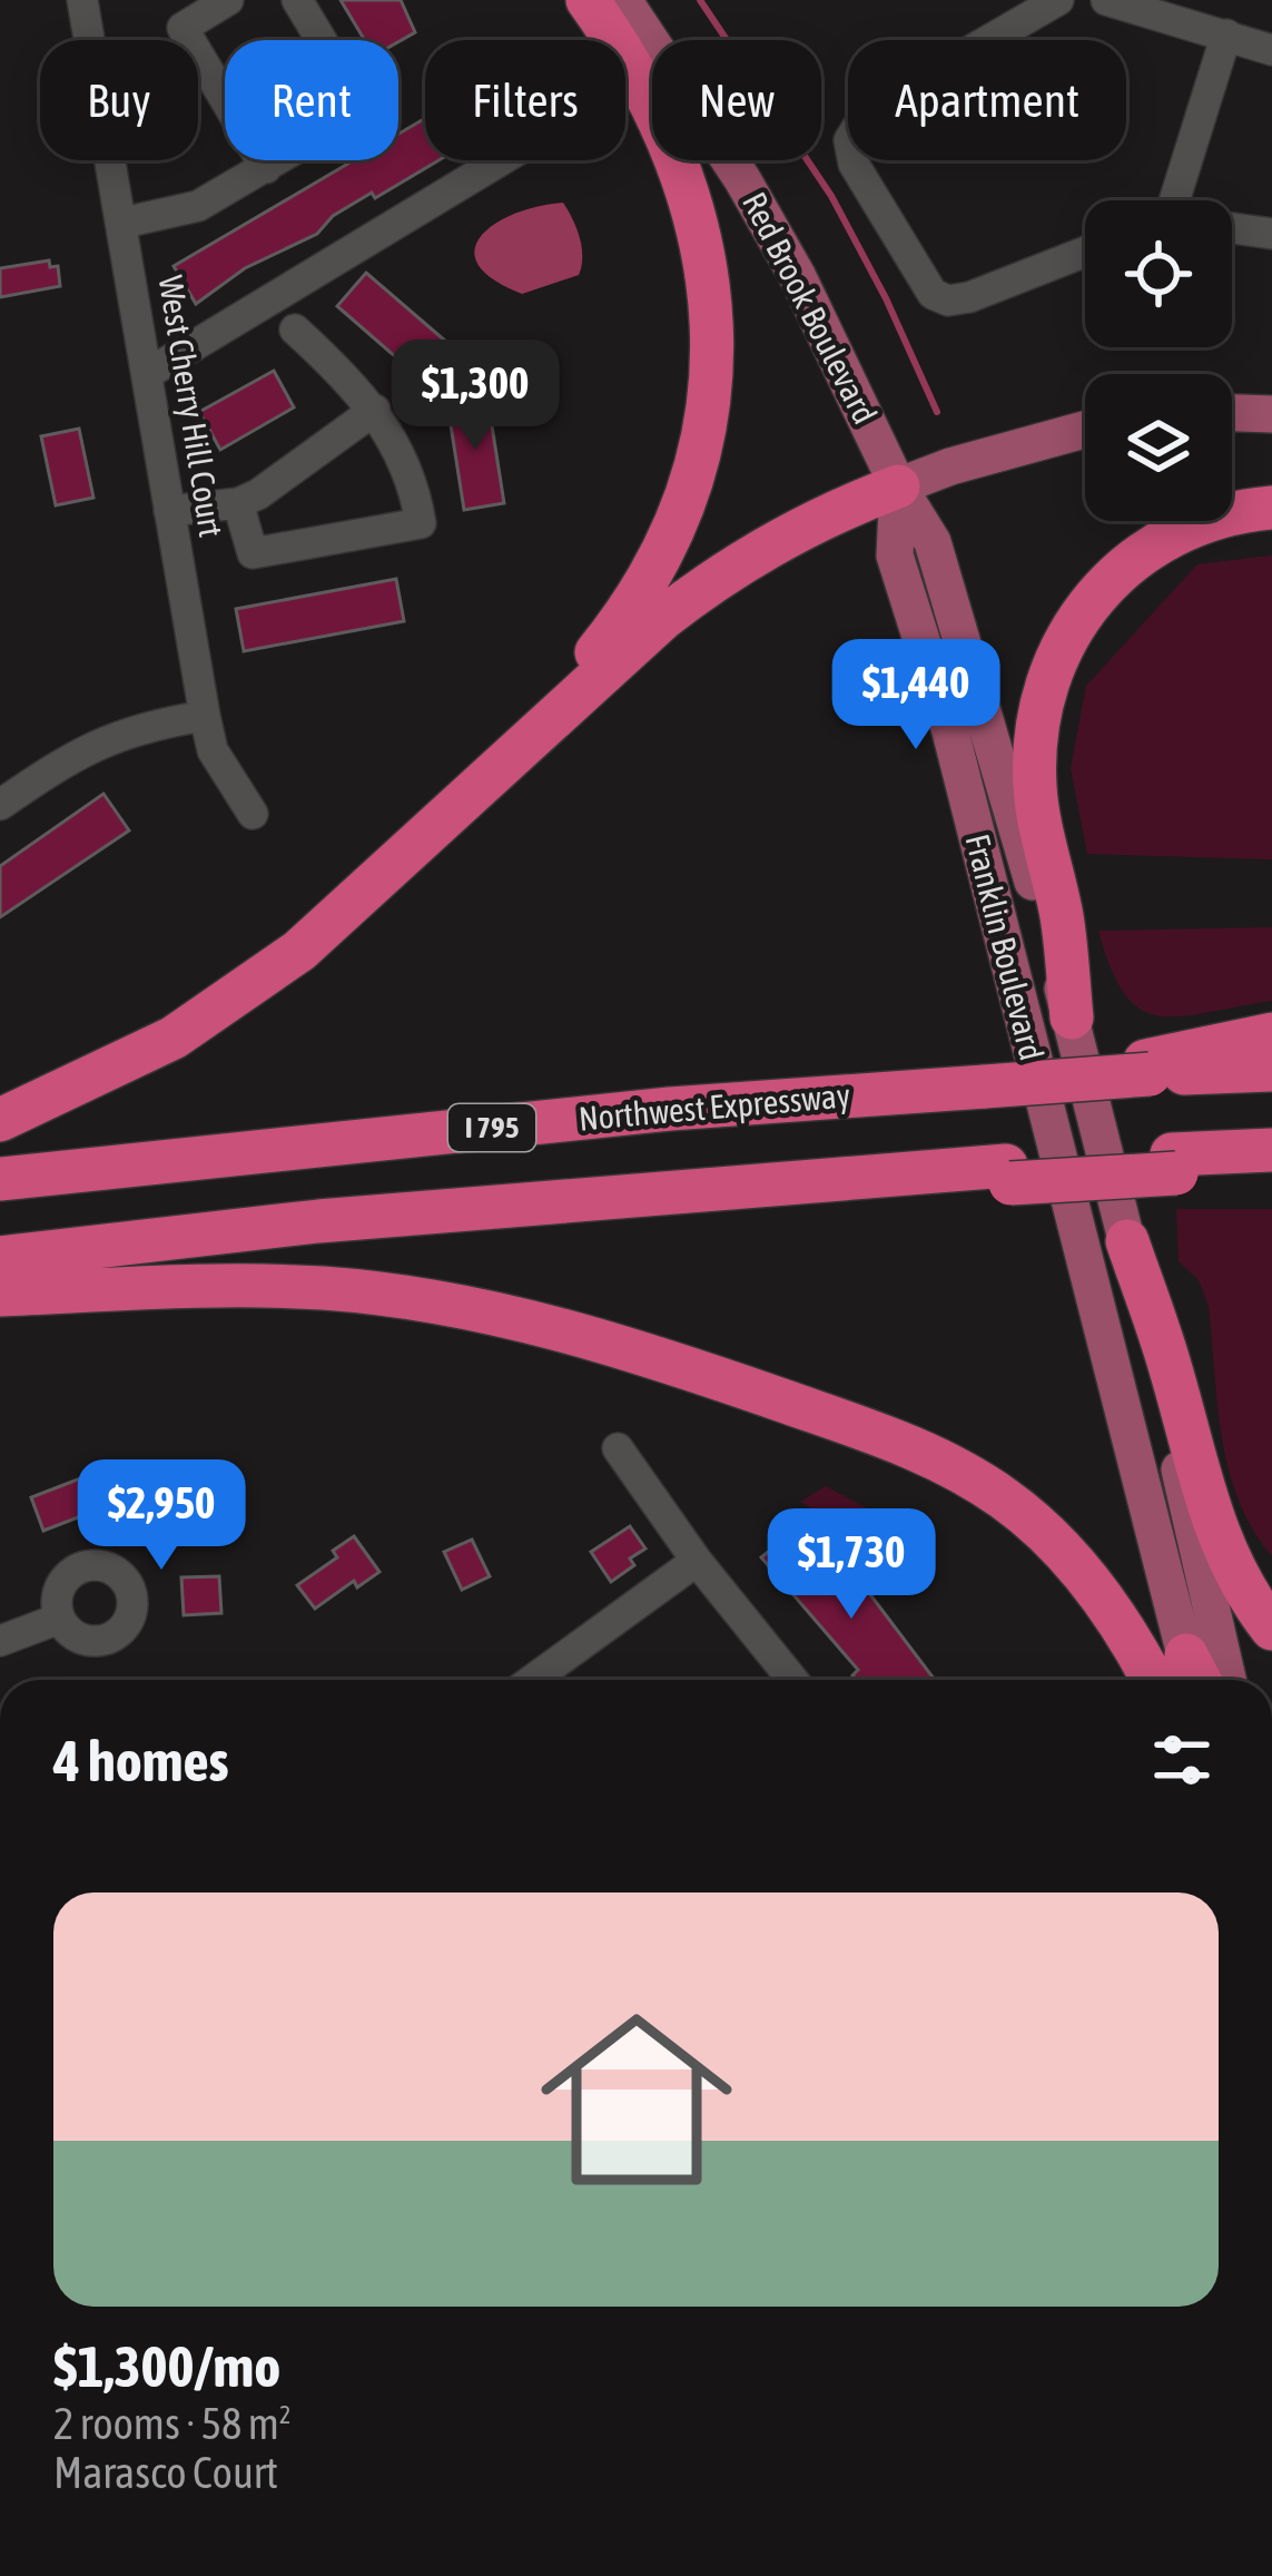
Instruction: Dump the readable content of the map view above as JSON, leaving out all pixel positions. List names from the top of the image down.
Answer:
{
  "streets": {
    "highway": ["Northwest Expressway", "I 795"],
    "main road": ["Red Brook Boulevard", "Franklin Boulevard"],
    "street": ["West Cherry Hill Court"]
  },
  "crossings": [
    ["Red Brook Boulevard", "Franklin Boulevard"]
  ],
  "page": {
    "chip": [
      "Buy",
      "Rent",
      "Filters",
      "New",
      "Apartment"
    ],
    "price": [
      "$1,300",
      "$1,440",
      "$2,950",
      "$1,730"
    ],
    "heading": "4 homes",
    "list": [
      {
        "name": "$1,300/mo",
        "note": "2 rooms · 58 m² · Marasco Court"
      }
    ]
  }
}
